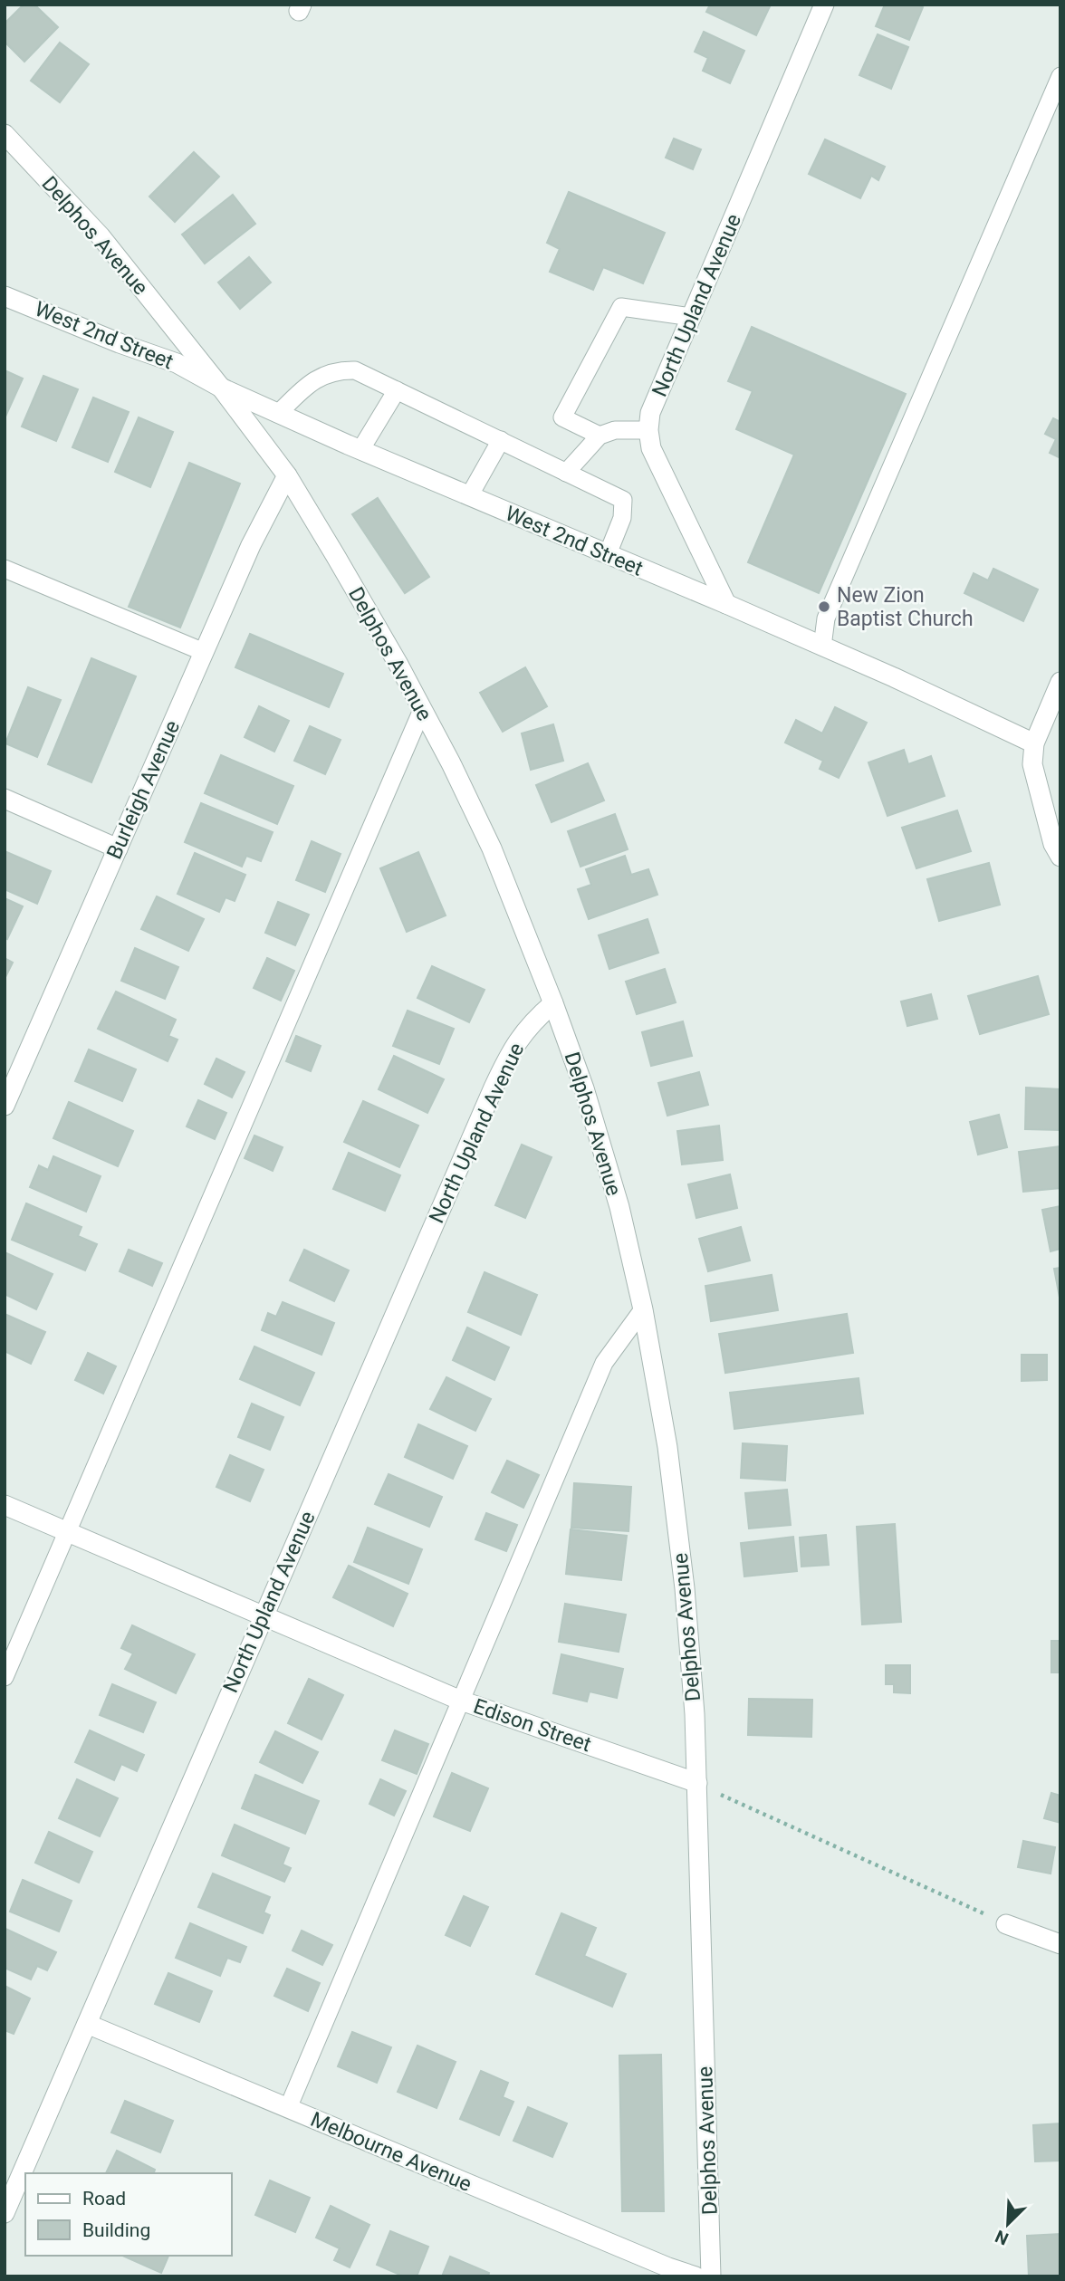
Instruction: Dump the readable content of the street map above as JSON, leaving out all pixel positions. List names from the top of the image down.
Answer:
{
  "streets": {
    "street": [
      "Delphos Avenue",
      "North Upland Avenue",
      "West 2nd Street",
      "Burleigh Avenue",
      "Edison Street",
      "Melbourne Avenue"
    ]
  },
  "crossings": [
    ["Delphos Avenue", "North Upland Avenue"],
    ["Delphos Avenue", "West 2nd Street"],
    ["Delphos Avenue", "Burleigh Avenue"],
    ["Delphos Avenue", "Edison Street"],
    ["North Upland Avenue", "Edison Street"],
    ["North Upland Avenue", "Melbourne Avenue"]
  ],
  "places": ["New Zion Baptist Church"],
  "legend": ["Road", "Building"],
  "north": "bottom left"
}
